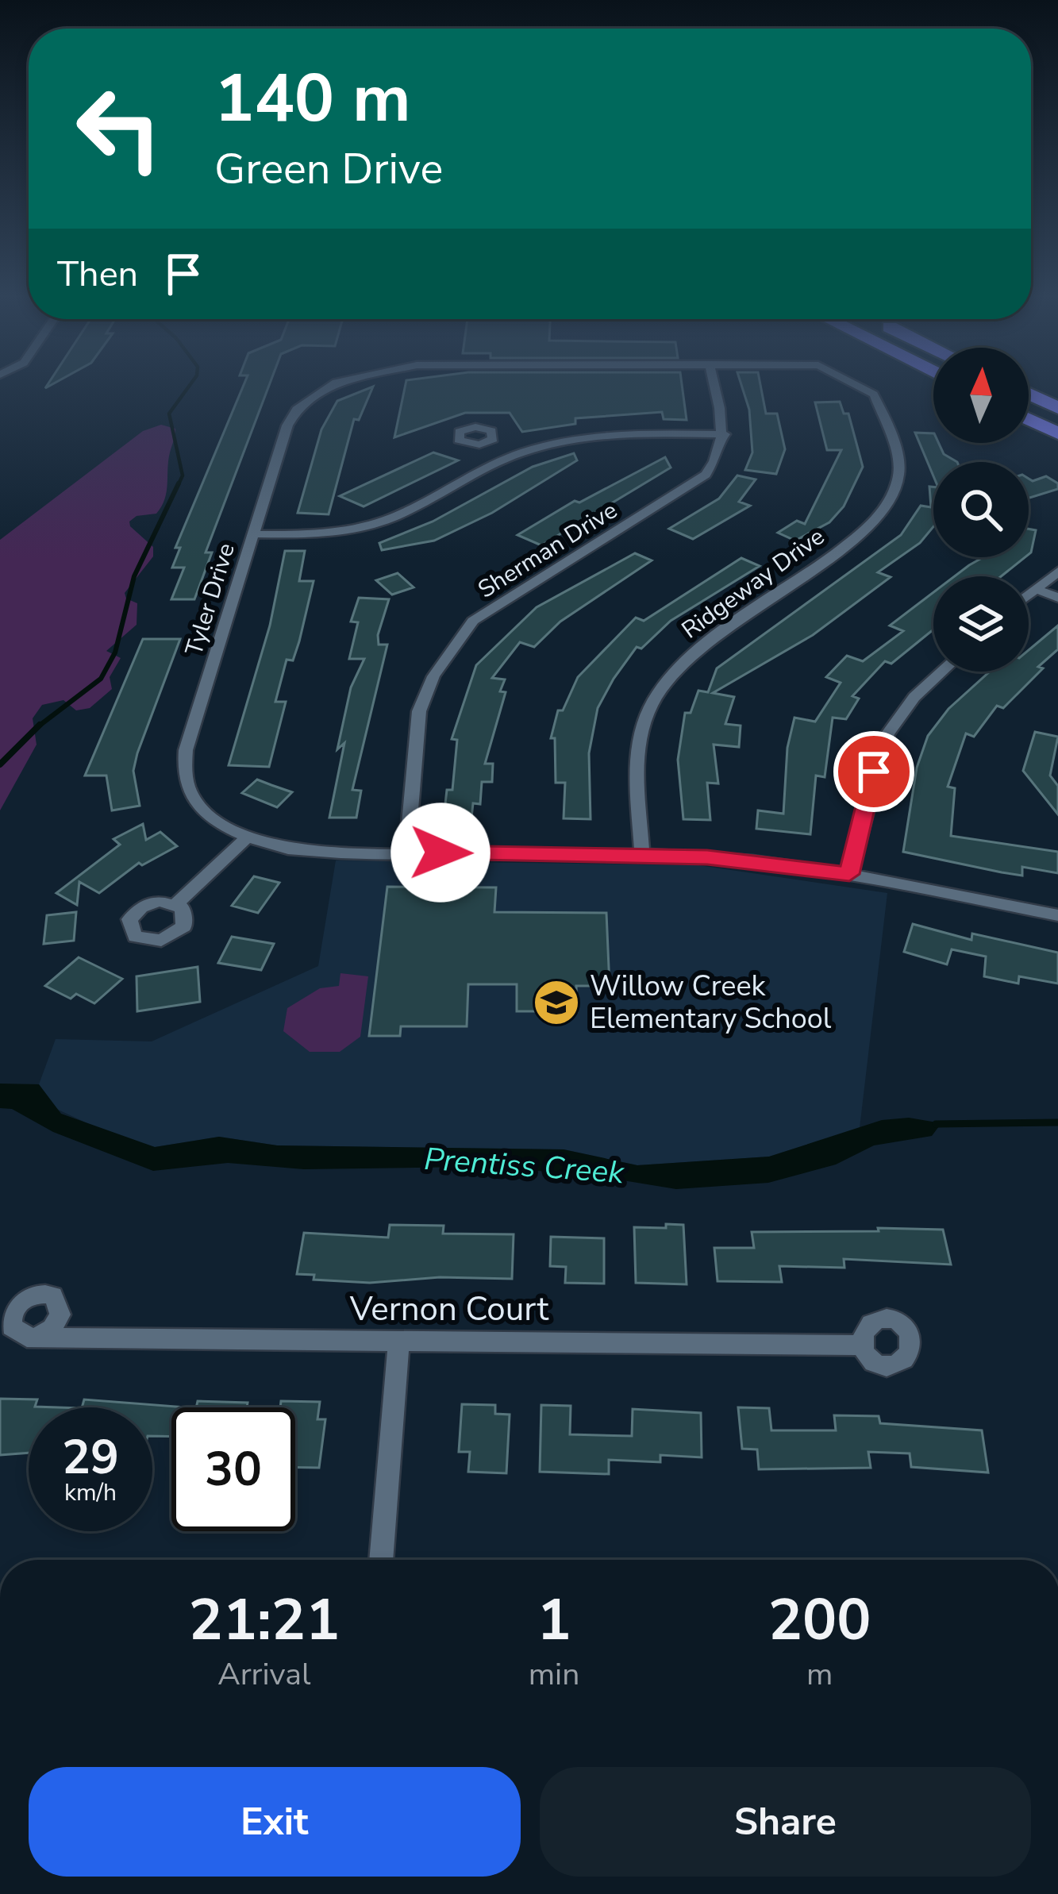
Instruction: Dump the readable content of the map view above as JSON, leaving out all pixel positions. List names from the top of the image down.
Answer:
{
  "streets": {
    "street": [
      "Sherman Drive",
      "Ridgeway Drive",
      "Tyler Drive",
      "Vernon Court"
    ]
  },
  "crossings": [
    ["Sherman Drive", "Tyler Drive"],
    ["Ridgeway Drive", "Tyler Drive"]
  ],
  "water": ["Prentiss Creek"],
  "places": {
    "school or university": ["Willow Creek Elementary School"]
  },
  "north": "top",
  "page": {
    "turn": ["140 m", "Green Drive"],
    "then": "Then",
    "speed": "29 km/h",
    "limit": "30",
    "eta": [
      "21:21",
      "Arrival",
      "1",
      "min",
      "200",
      "m"
    ],
    "buttons": ["Exit", "Share"]
  }
}
